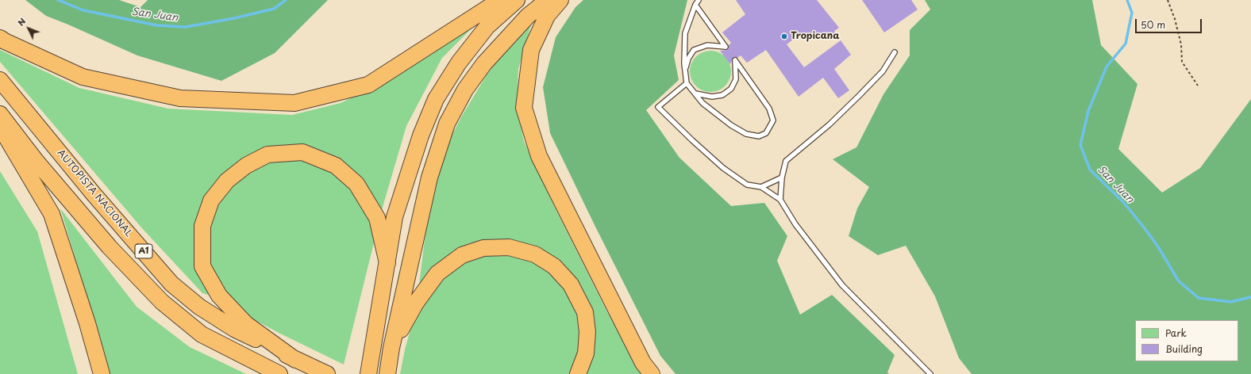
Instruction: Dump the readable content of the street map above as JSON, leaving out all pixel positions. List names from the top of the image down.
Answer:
{
  "streets": {
    "highway": ["AUTOPISTA NACIONAL", "A1"]
  },
  "water": ["San Juan"],
  "places": ["Tropicana"],
  "legend": ["Park", "Building"],
  "scale_bar": "50 m",
  "north": "top left"
}
